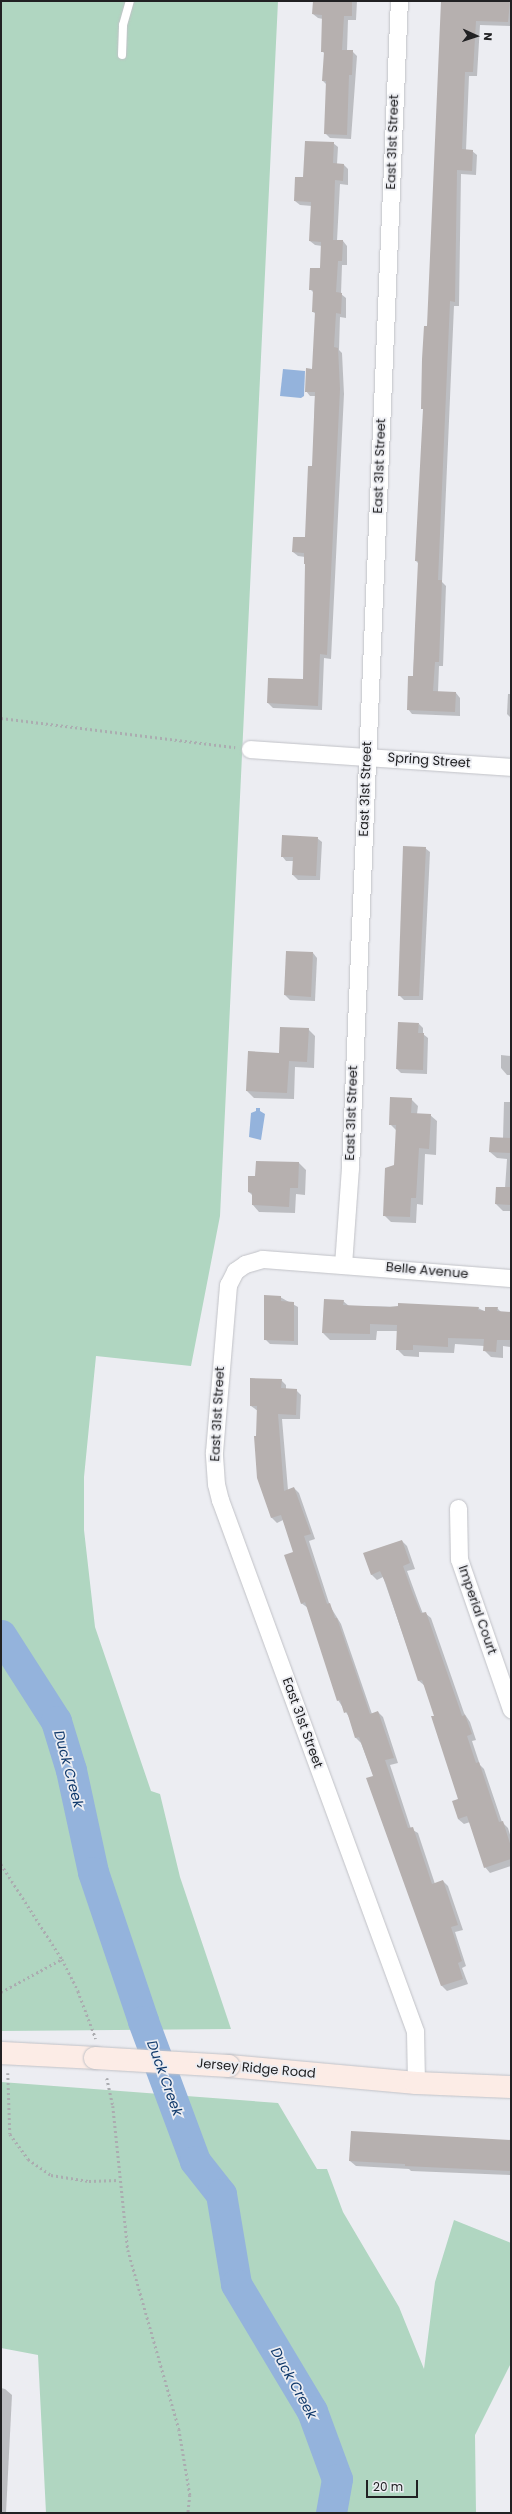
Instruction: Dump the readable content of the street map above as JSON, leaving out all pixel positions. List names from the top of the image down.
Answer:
{
  "streets": {
    "street": [
      "East 31st Street",
      "Spring Street",
      "Belle Avenue",
      "Imperial Court",
      "Jersey Ridge Road"
    ]
  },
  "crossings": [
    ["East 31st Street", "Spring Street"],
    ["East 31st Street", "Belle Avenue"],
    ["East 31st Street", "Jersey Ridge Road"]
  ],
  "water": ["Duck Creek"],
  "scale_bar": "20 m",
  "north": "right"
}
